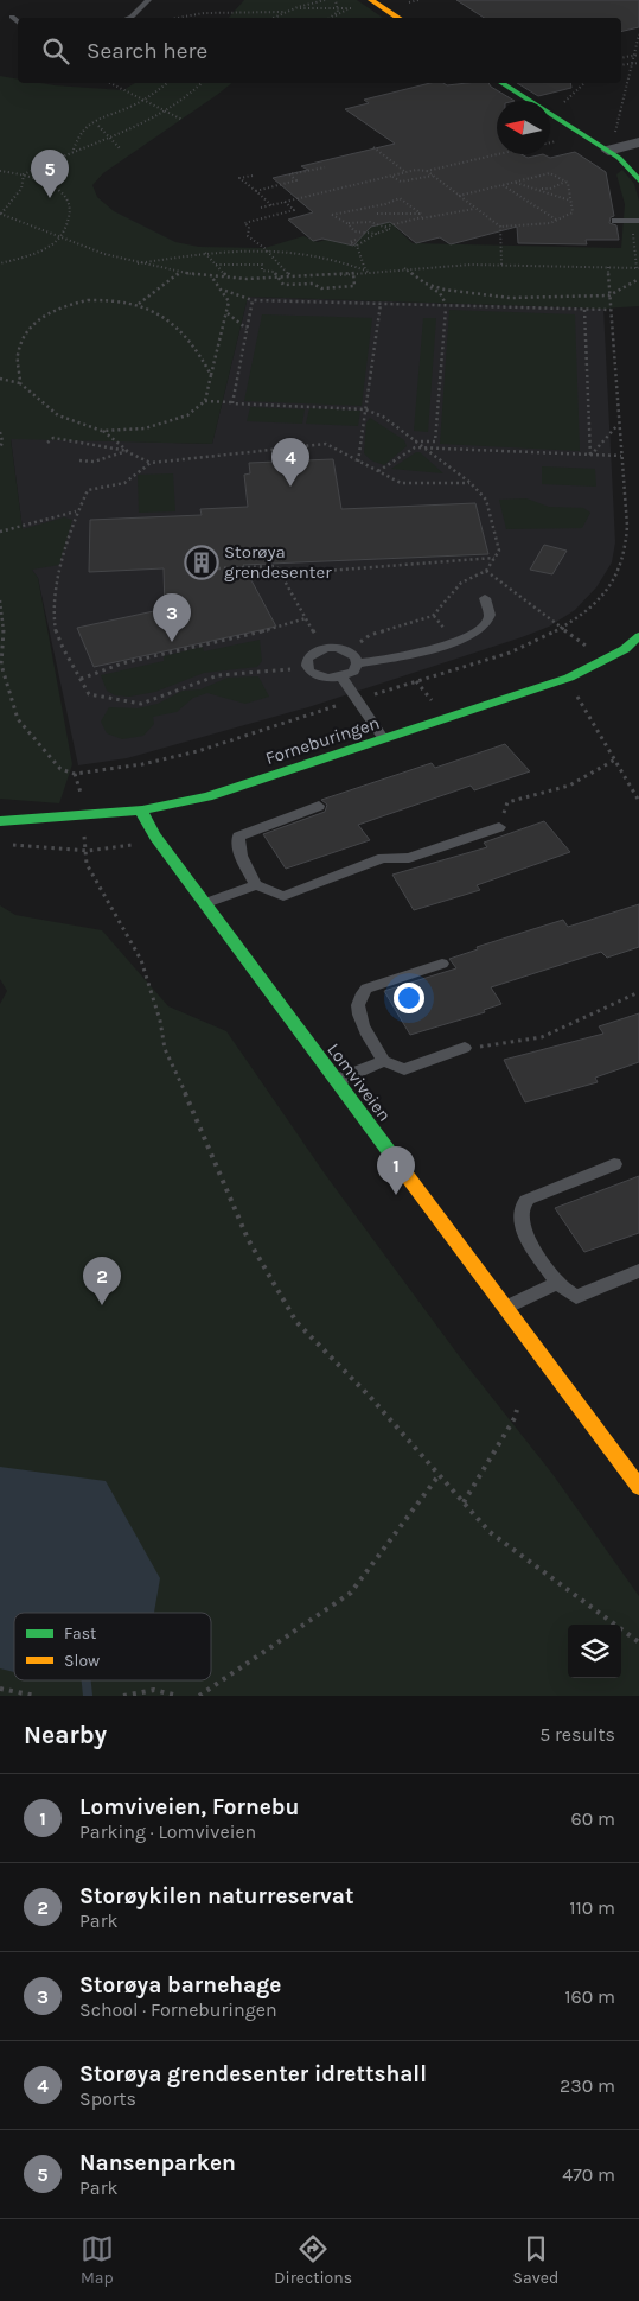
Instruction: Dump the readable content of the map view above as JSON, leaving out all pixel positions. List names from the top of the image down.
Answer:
{
  "streets": {
    "street": ["Forneburingen", "Lomviveien"]
  },
  "crossings": [
    ["Forneburingen", "Lomviveien"]
  ],
  "places": {
    "building": ["Storøya grendesenter"]
  },
  "legend": ["Fast", "Slow"],
  "north": "left",
  "page": {
    "search": "Search here",
    "pins": [
      "5",
      "4",
      "3",
      "1",
      "2"
    ],
    "heading": ["Nearby", "5 results"],
    "list": [
      {
        "mark": "1",
        "name": "Lomviveien, Fornebu",
        "note": "Parking · Lomviveien",
        "value": "60 m"
      },
      {
        "mark": "2",
        "name": "Storøykilen naturreservat",
        "note": "Park",
        "value": "110 m"
      },
      {
        "mark": "3",
        "name": "Storøya barnehage",
        "note": "School · Forneburingen",
        "value": "160 m"
      },
      {
        "mark": "4",
        "name": "Storøya grendesenter idrettshall",
        "note": "Sports",
        "value": "230 m"
      },
      {
        "mark": "5",
        "name": "Nansenparken",
        "note": "Park",
        "value": "470 m"
      }
    ],
    "nav": ["Map", "Directions", "Saved"]
  }
}
